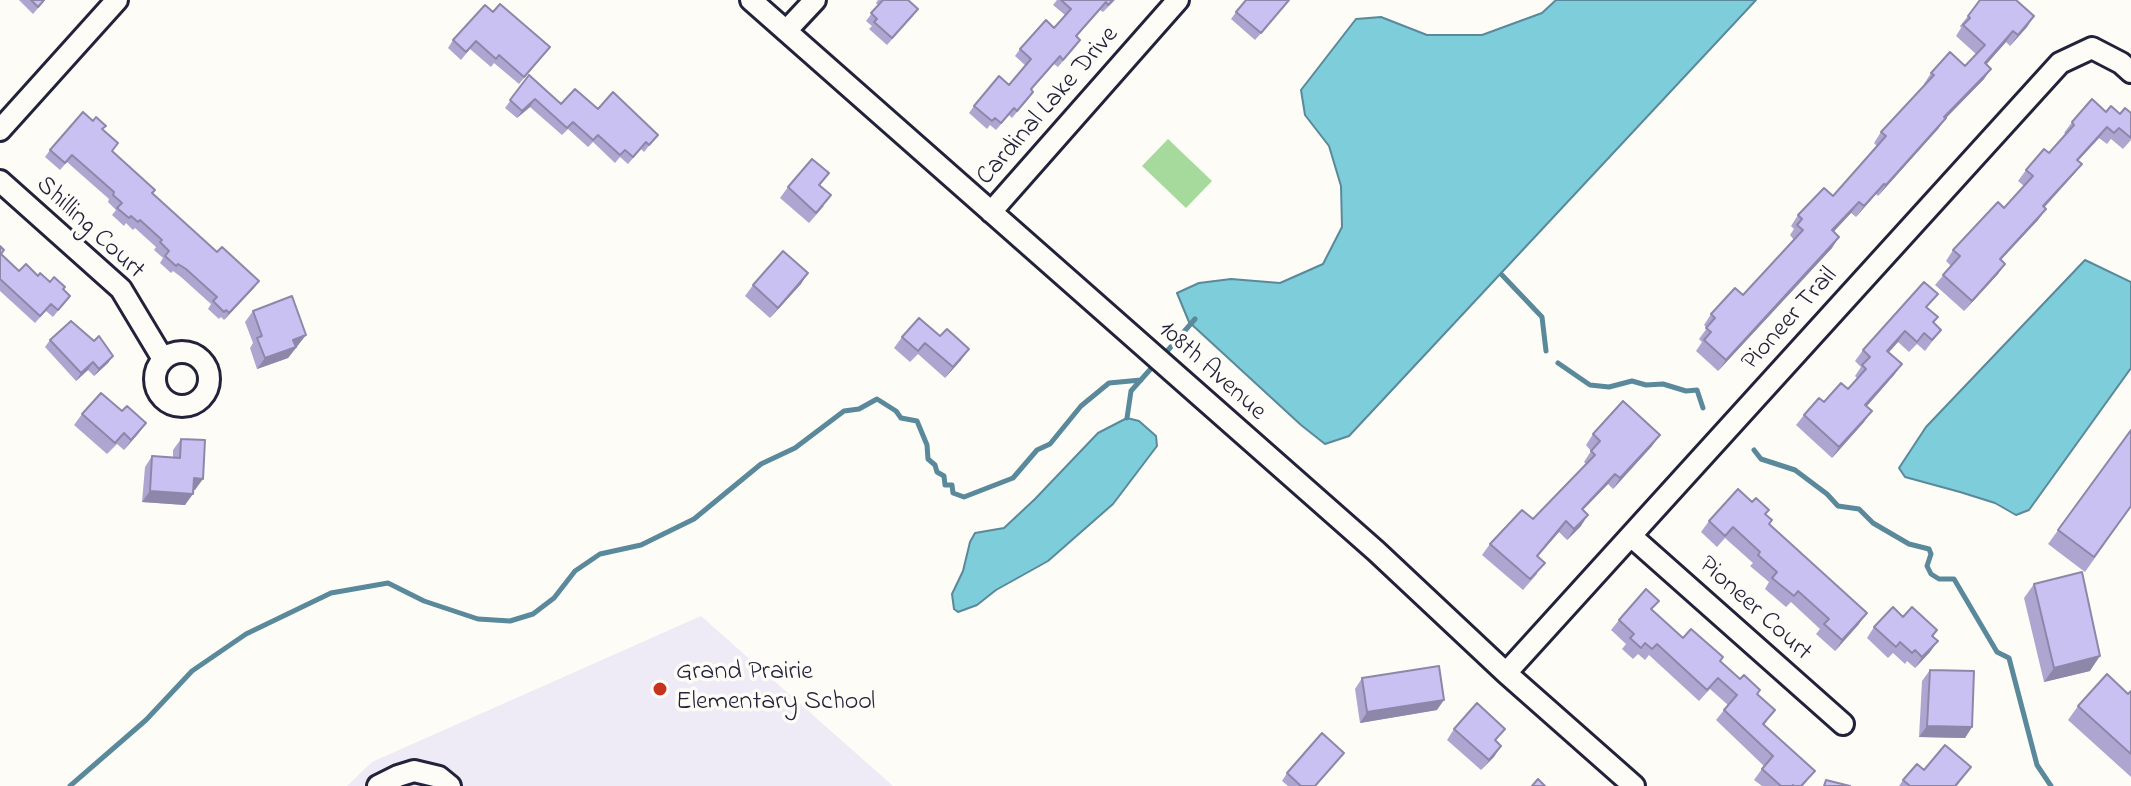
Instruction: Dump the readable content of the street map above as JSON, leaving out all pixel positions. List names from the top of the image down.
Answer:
{
  "streets": {
    "street": [
      "Cardinal Lake Drive",
      "Shilling Court",
      "Pioneer Trail",
      "108th Avenue",
      "Pioneer Court"
    ]
  },
  "crossings": [
    ["Cardinal Lake Drive", "108th Avenue"],
    ["Pioneer Trail", "108th Avenue"],
    ["Pioneer Trail", "Pioneer Court"]
  ],
  "places": ["Grand Prairie Elementary School"]
}
